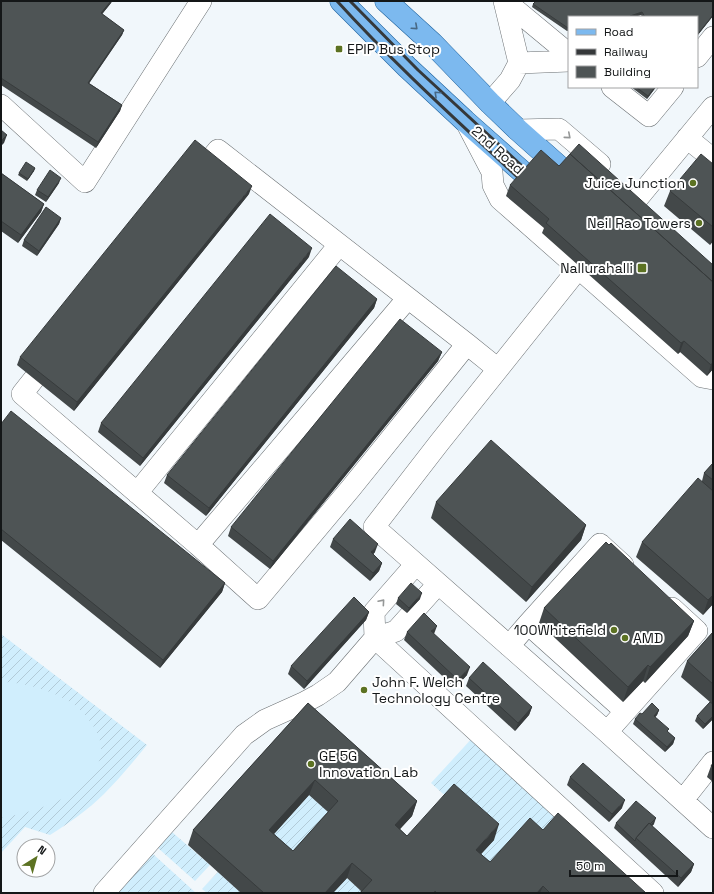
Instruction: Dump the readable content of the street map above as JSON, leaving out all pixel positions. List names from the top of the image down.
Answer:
{
  "streets": {
    "main road": ["2nd Road"]
  },
  "places": {
    "transit": ["EPIP Bus Stop", "Nallurahalli"],
    "other": [
      "Juice Junction",
      "Neil Rao Towers",
      "100Whitefield",
      "AMD",
      "John F. Welch Technology Centre",
      "GE 5G Innovation Lab"
    ]
  },
  "legend": ["Road", "Railway", "Building"],
  "scale_bar": "50 m",
  "north": "top right"
}
